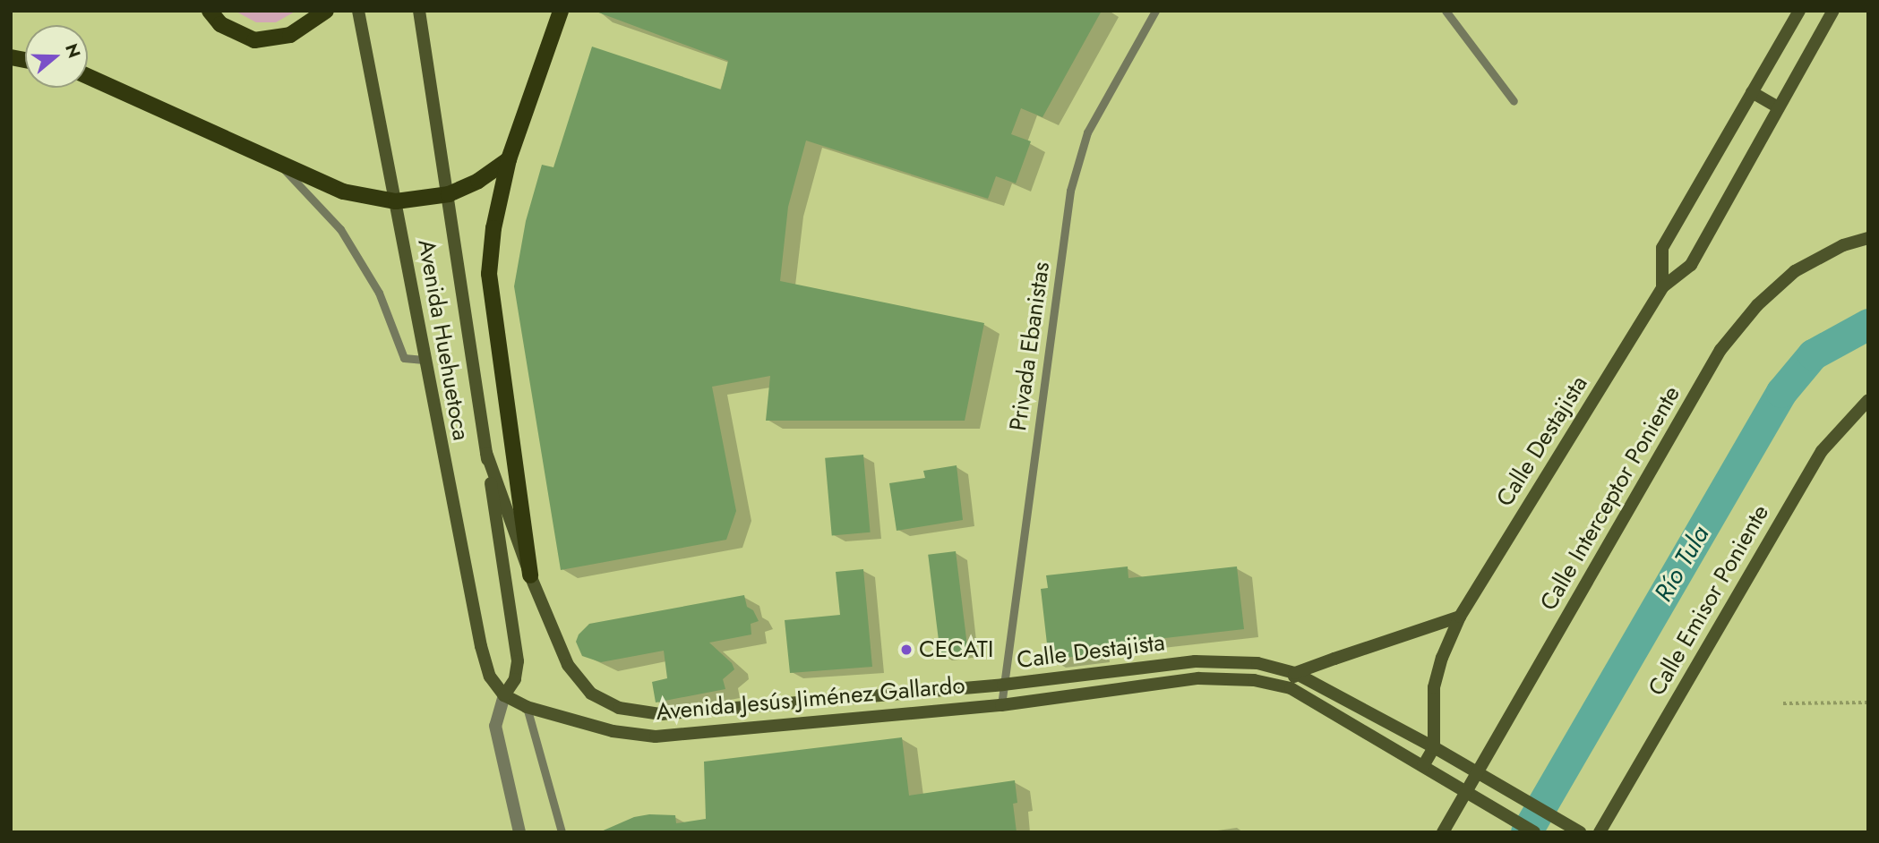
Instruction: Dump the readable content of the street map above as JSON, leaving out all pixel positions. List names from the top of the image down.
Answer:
{
  "streets": {
    "main road": [
      "Avenida Huehuetoca",
      "Calle Destajista",
      "Calle Interceptor Poniente",
      "Calle Emisor Poniente",
      "Avenida Jesús Jiménez Gallardo"
    ],
    "lane": ["Privada Ebanistas"]
  },
  "crossings": [
    ["Avenida Huehuetoca", "Avenida Jesús Jiménez Gallardo"],
    ["Privada Ebanistas", "Calle Destajista"],
    ["Privada Ebanistas", "Avenida Jesús Jiménez Gallardo"],
    ["Calle Destajista", "Avenida Jesús Jiménez Gallardo"]
  ],
  "water": ["Río Tula"],
  "places": ["CECATI"],
  "north": "right"
}
